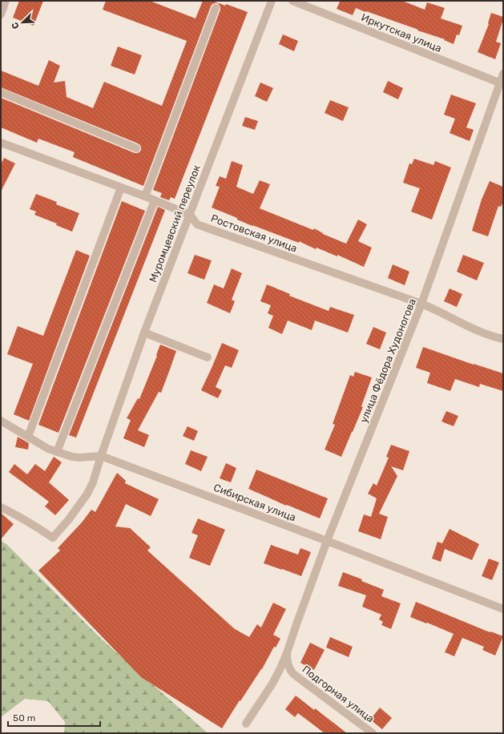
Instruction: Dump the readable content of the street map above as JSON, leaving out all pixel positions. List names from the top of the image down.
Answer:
{
  "streets": {
    "street": [
      "Иркутская улица",
      "Муромцевский переулок",
      "Ростовская улица",
      "улица Фёдора Худоногова",
      "Сибирская улица",
      "Подгорная улица"
    ]
  },
  "crossings": [
    ["Иркутская улица", "улица Фёдора Худоногова"],
    ["Муромцевский переулок", "Ростовская улица"],
    ["Муромцевский переулок", "Сибирская улица"],
    ["Ростовская улица", "улица Фёдора Худоногова"],
    ["улица Фёдора Худоногова", "Сибирская улица"],
    ["улица Фёдора Худоногова", "Подгорная улица"]
  ],
  "scale_bar": "50 m",
  "north": "bottom left"
}
